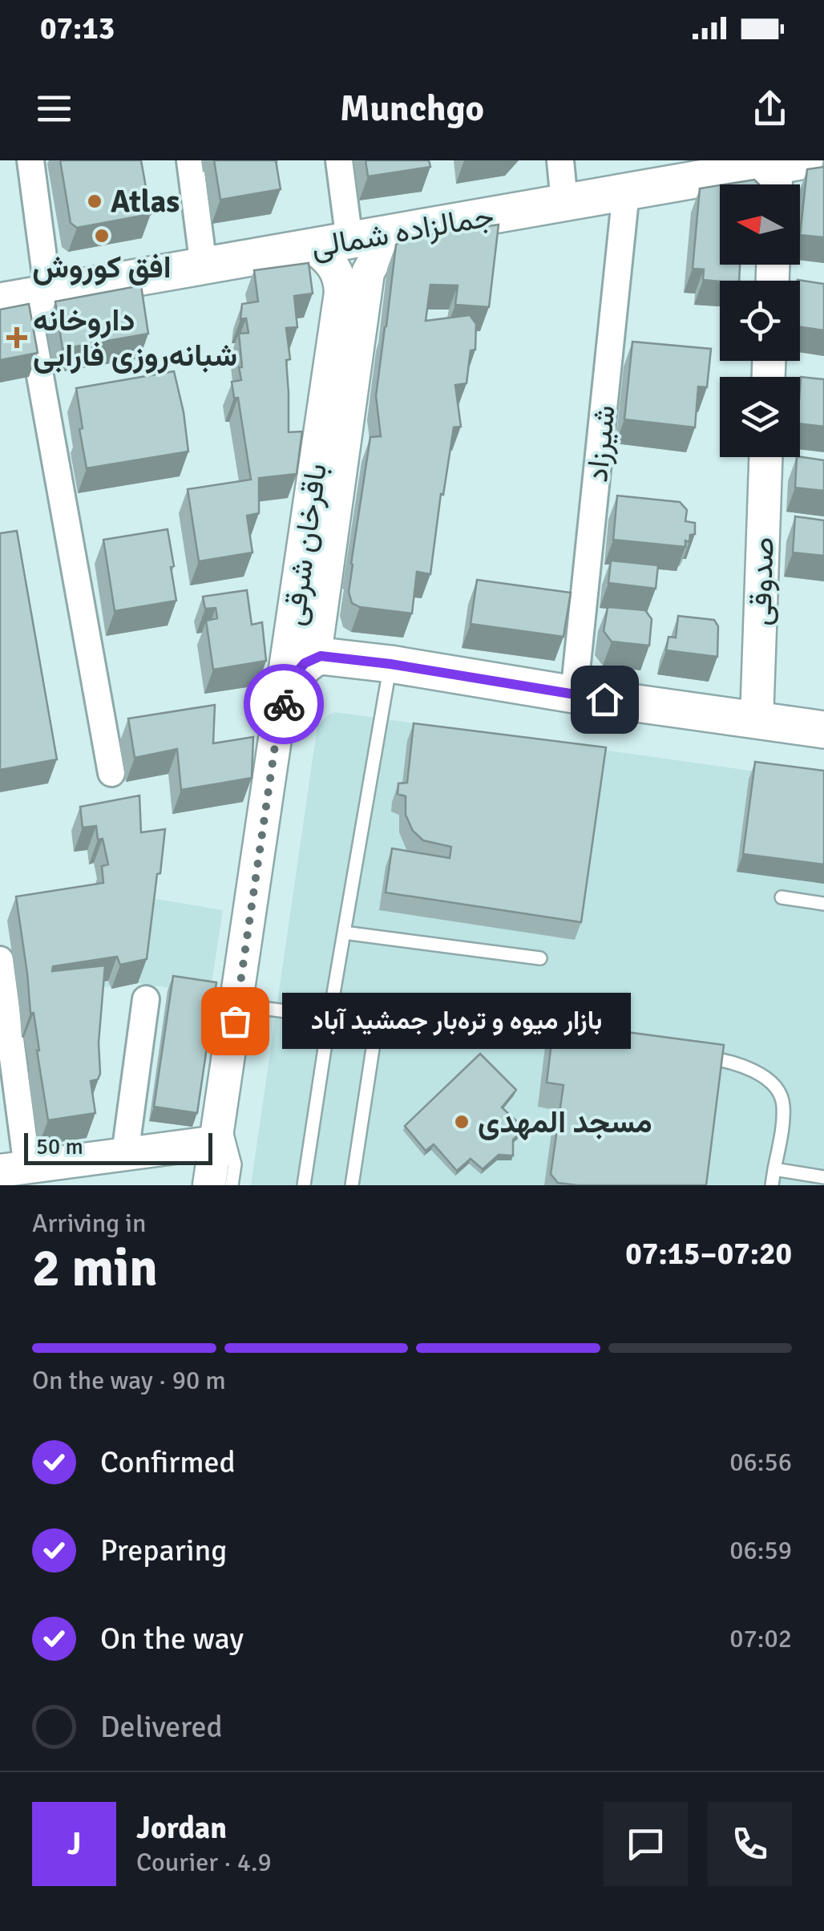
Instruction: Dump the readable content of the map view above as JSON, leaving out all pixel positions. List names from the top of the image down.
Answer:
{
  "streets": {
    "main road": ["جمالزاده شمالی"],
    "street": ["شیرزاد", "باقرخان شرقی", "صدوقی"]
  },
  "crossings": [
    ["جمالزاده شمالی", "شیرزاد"],
    ["جمالزاده شمالی", "باقرخان شرقی"]
  ],
  "places": {
    "other": [
      "Atlas",
      "افق کوروش",
      "بازار میوه و تره‌بار جمشید آباد",
      "مسجد المهدی"
    ],
    "health": ["داروخانه شبانه‌روزی فارابی"]
  },
  "scale_bar": "50 m",
  "north": "left",
  "page": {
    "status": "07:13",
    "header": "Munchgo",
    "bubble": "بازار میوه و تره‌بار جمشید آباد",
    "scale": "50 m",
    "heading": ["2 min", "Arriving in", "07:15–07:20"],
    "panel": ["Jordan", "Courier · 4.9"],
    "bar": "On the way · 90 m",
    "list": [
      ["Confirmed", "06:56"],
      ["Preparing", "06:59"],
      ["On the way", "07:02"],
      "Delivered"
    ],
    "round": "J"
  }
}
